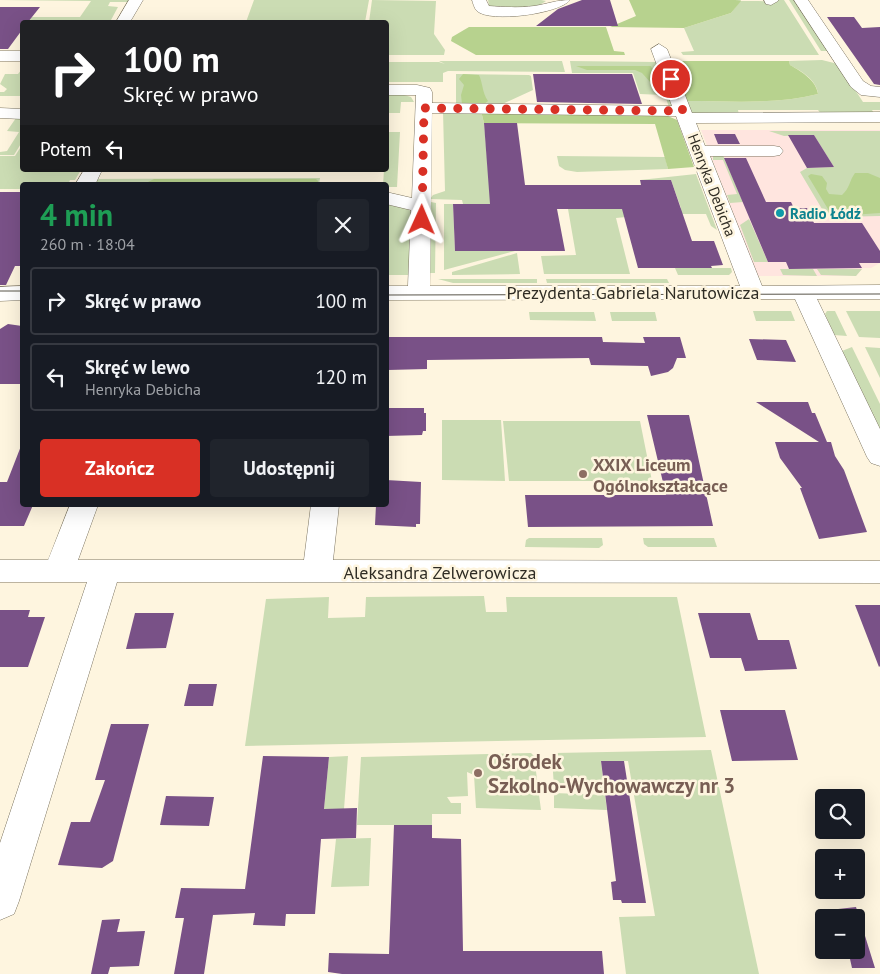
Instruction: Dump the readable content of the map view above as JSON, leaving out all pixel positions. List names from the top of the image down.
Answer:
{
  "streets": {
    "street": ["Henryka Debicha", "Prezydenta Gabriela Narutowicza", "Aleksandra Zelwerowicza"]
  },
  "crossings": [
    ["Henryka Debicha", "Prezydenta Gabriela Narutowicza"]
  ],
  "places": ["Radio Łódź", "XXIX Liceum Ogólnokształcące", "Ośrodek Szkolno-Wychowawczy nr 3"],
  "page": {
    "turn": ["100 m", "Skręć w prawo"],
    "then": "Potem",
    "heading": ["4 min", "260 m · 18:04"],
    "list": [
      {
        "name": "Skręć w prawo",
        "value": "100 m"
      },
      {
        "name": "Skręć w lewo",
        "note": "Henryka Debicha",
        "value": "120 m"
      }
    ],
    "buttons": ["Zakończ", "Udostępnij"],
    "map_buttons": ["+", "−"]
  }
}
